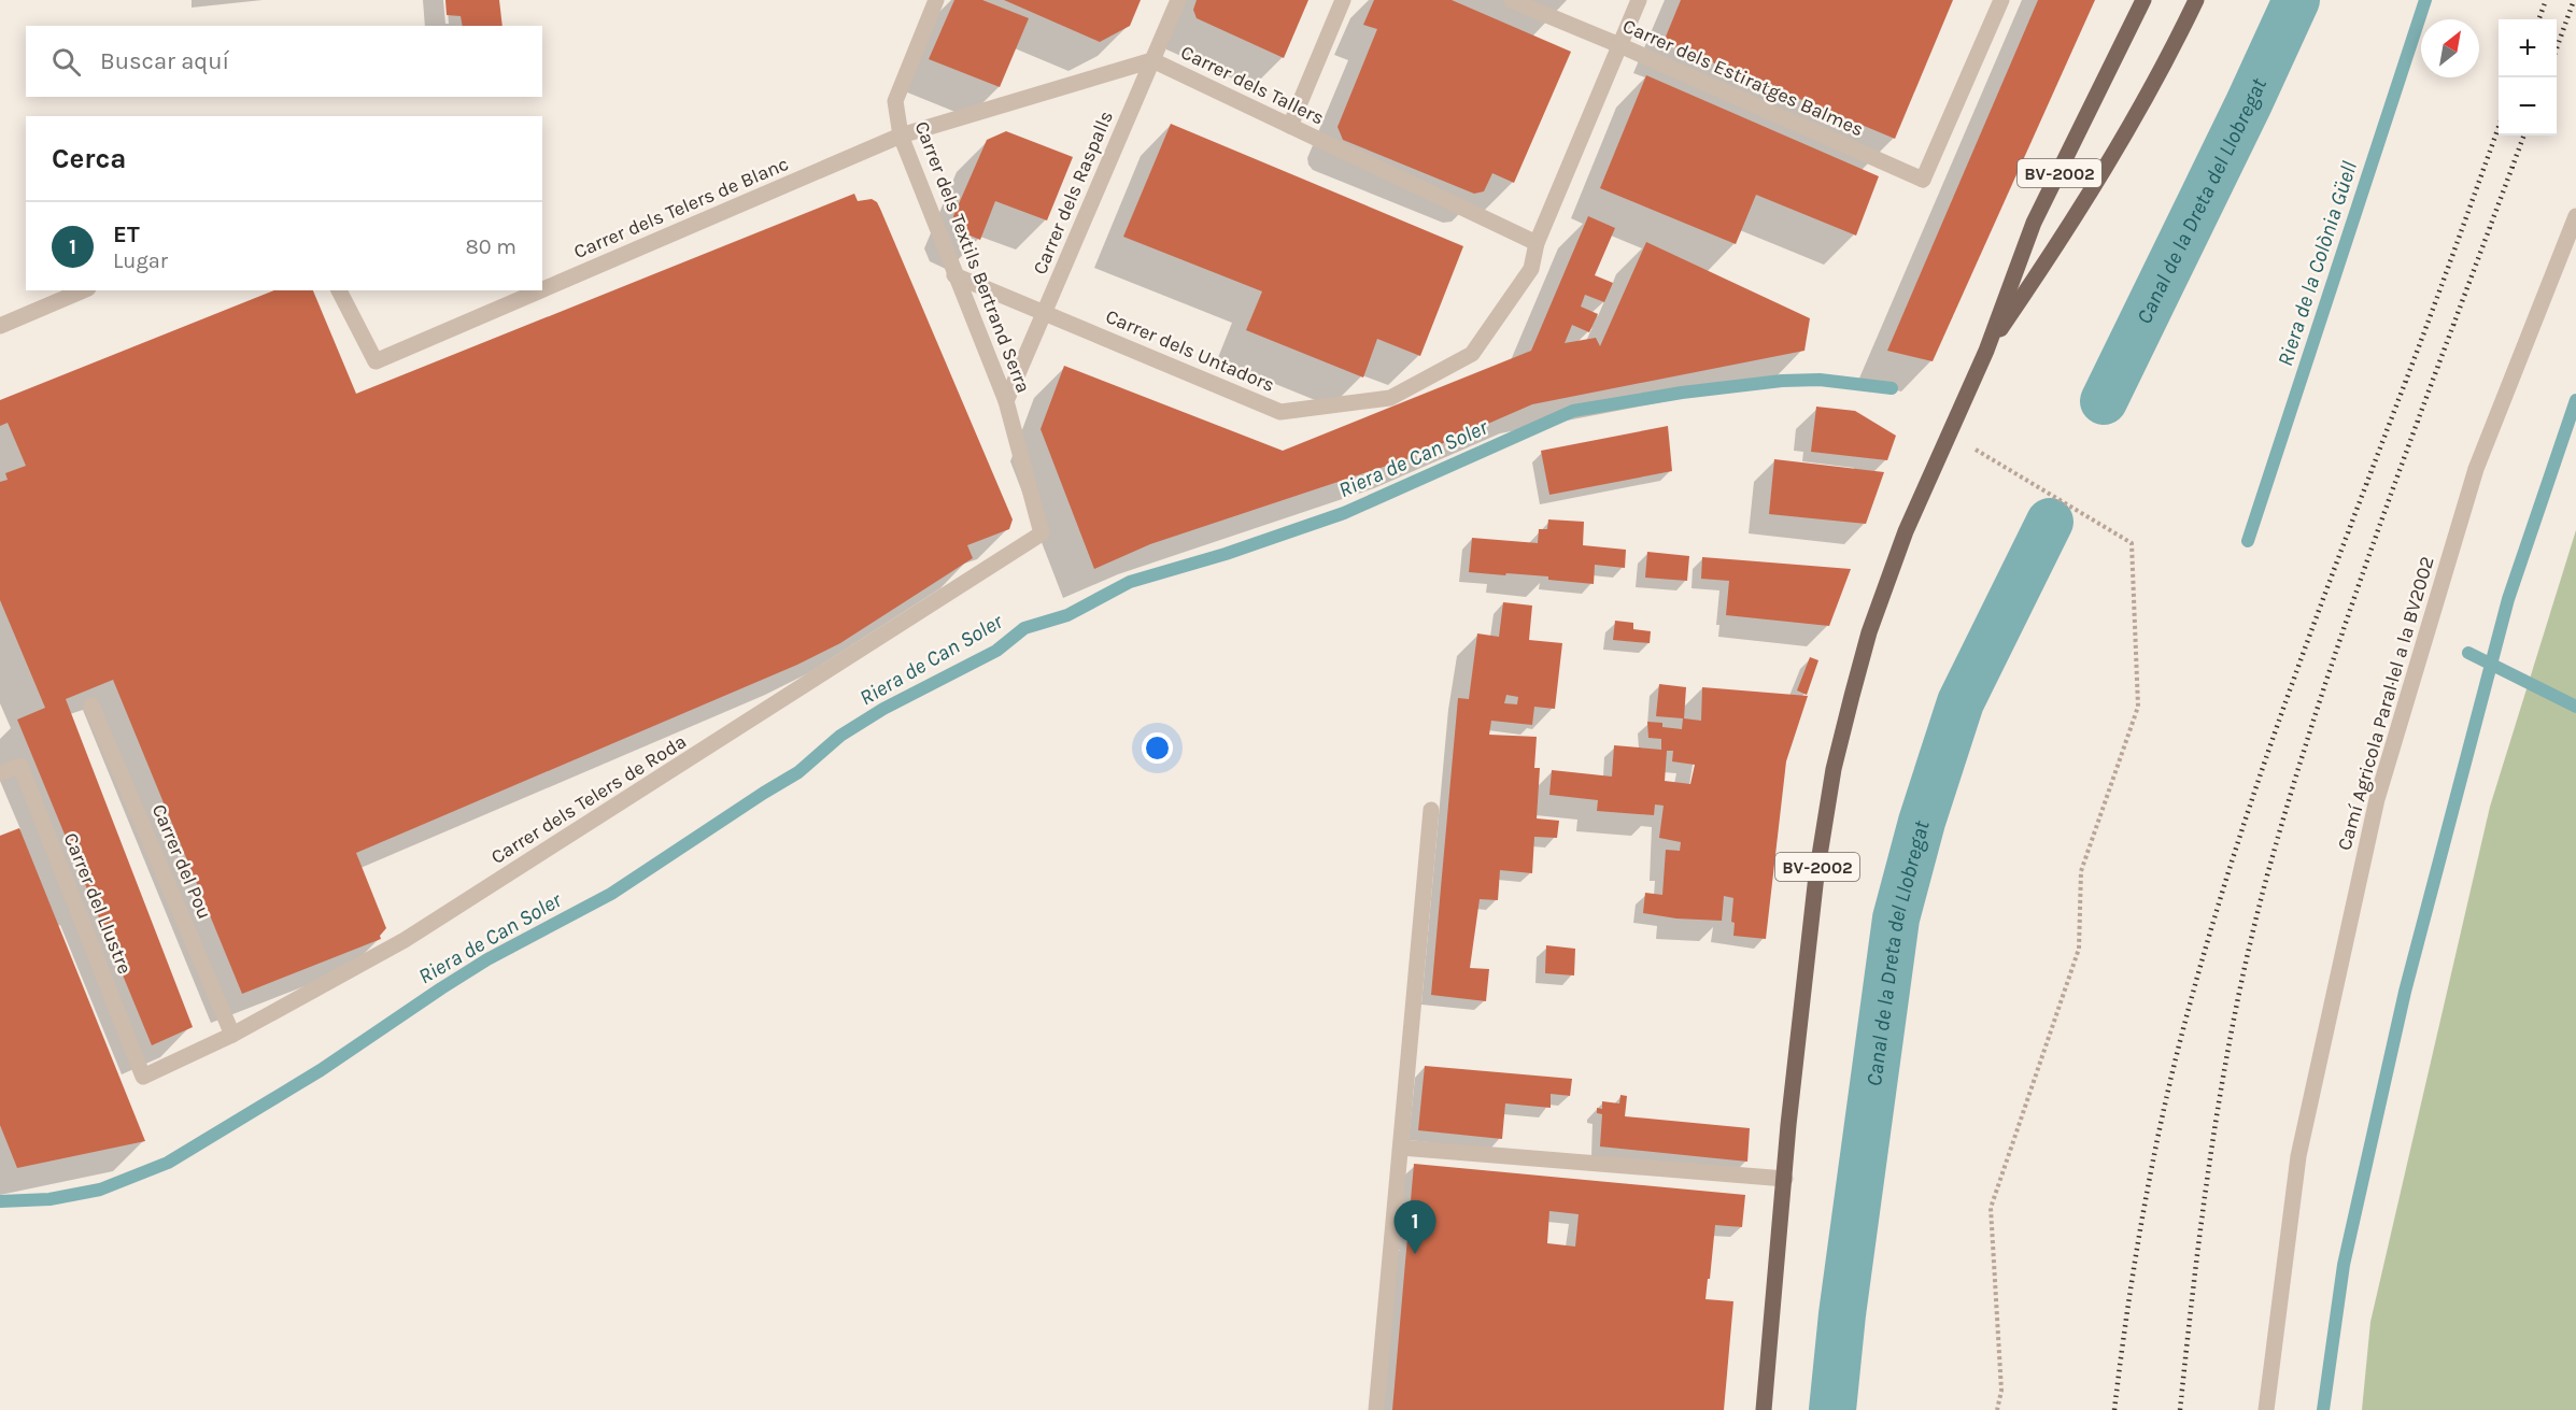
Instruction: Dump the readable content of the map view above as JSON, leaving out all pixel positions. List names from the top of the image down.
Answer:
{
  "streets": {
    "main road": ["BV-2002"],
    "street": [
      "Carrer dels Estiratges Balmes",
      "Carrer dels Tallers",
      "Carrer dels Raspalls",
      "Carrer dels Telers de Blanc",
      "Carrer dels Textils Bertrand Serra",
      "Carrer dels Untadors",
      "Camí Agricola Paral·lel a la BV2002",
      "Carrer dels Telers de Roda",
      "Carrer del Pou",
      "Carrer del Llustre"
    ]
  },
  "crossings": [
    ["Carrer dels Estiratges Balmes", "Carrer dels Untadors"],
    ["Carrer dels Tallers", "Carrer dels Raspalls"],
    ["Carrer dels Tallers", "Carrer dels Telers de Blanc"],
    ["Carrer dels Tallers", "Carrer dels Textils Bertrand Serra"],
    ["Carrer dels Tallers", "Carrer dels Untadors"],
    ["Carrer dels Raspalls", "Carrer dels Textils Bertrand Serra"],
    ["Carrer dels Raspalls", "Carrer dels Untadors"],
    ["Carrer dels Telers de Blanc", "Carrer dels Textils Bertrand Serra"],
    ["Carrer dels Textils Bertrand Serra", "Carrer dels Untadors"],
    ["Carrer dels Textils Bertrand Serra", "Carrer dels Telers de Roda"],
    ["Carrer dels Telers de Roda", "Carrer del Pou"],
    ["Carrer dels Telers de Roda", "Carrer del Llustre"]
  ],
  "water": ["Canal de la Dreta del Llobregat", "Riera de la Colònia Güell", "Riera de Can Soler"],
  "north": "top right",
  "page": {
    "map_buttons": ["+", "−"],
    "search": "Buscar aquí",
    "heading": "Cerca",
    "list": [
      {
        "mark": "1",
        "name": "ET",
        "note": "Lugar",
        "value": "80 m"
      }
    ],
    "pins": "1"
  }
}
